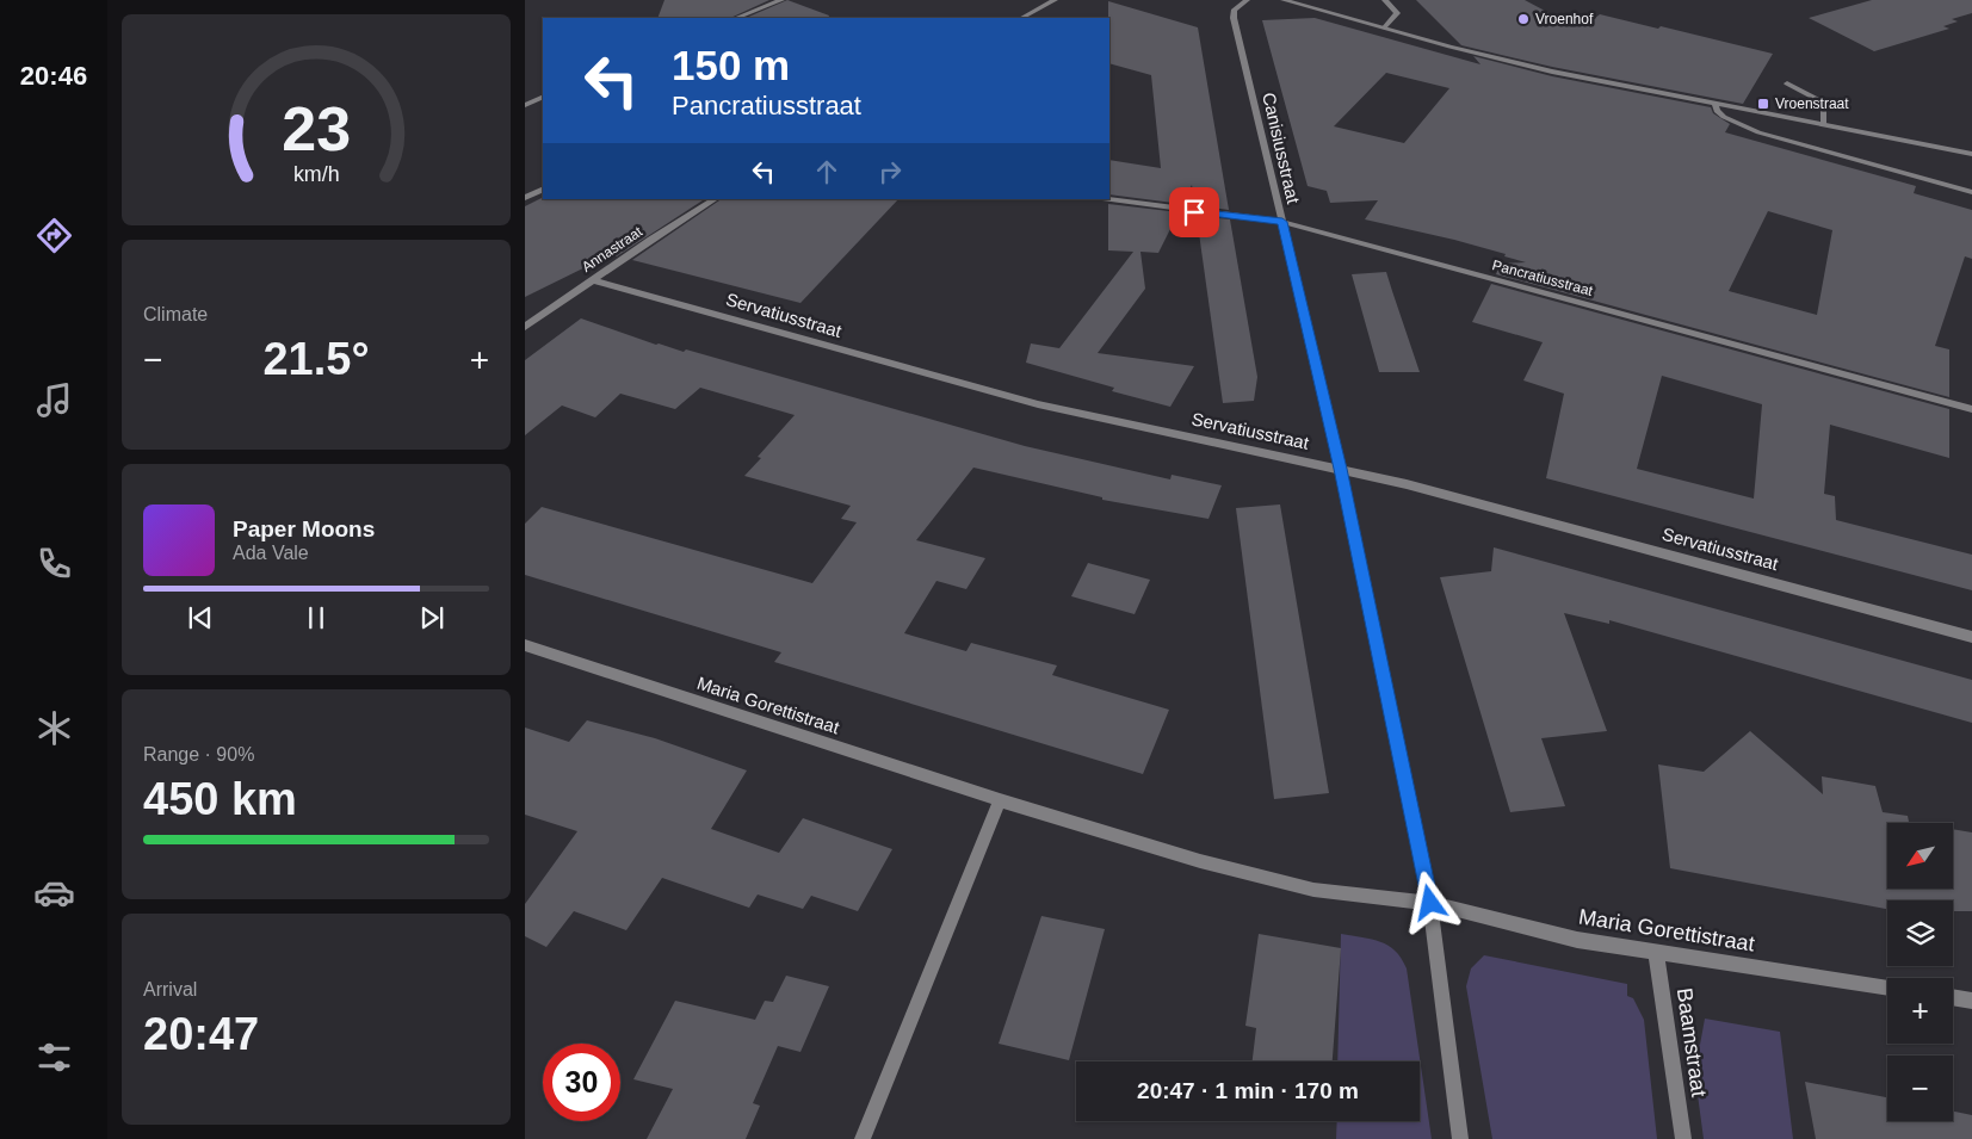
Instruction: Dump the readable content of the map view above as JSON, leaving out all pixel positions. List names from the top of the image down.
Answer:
{
  "streets": {
    "street": [
      "Canisiusstraat",
      "Annastraat",
      "Pancratiusstraat",
      "Servatiusstraat",
      "Maria Gorettistraat",
      "Baamstraat"
    ]
  },
  "crossings": [
    ["Canisiusstraat", "Pancratiusstraat"],
    ["Canisiusstraat", "Servatiusstraat"],
    ["Canisiusstraat", "Maria Gorettistraat"],
    ["Annastraat", "Servatiusstraat"],
    ["Maria Gorettistraat", "Baamstraat"]
  ],
  "places": {
    "other": ["Vroenhof"],
    "transit": ["Vroenstraat"]
  },
  "north": "bottom left",
  "page": {
    "tabs": "20:46",
    "turn": ["150 m", "Pancratiusstraat"],
    "tile": [
      "Climate",
      ["Range · 90%", "450 km"],
      ["Arrival", "20:47"]
    ],
    "heat": ["−", "21.5°", "+"],
    "song": ["Paper Moons", "Ada Vale"],
    "map_buttons": ["+", "−"],
    "limit": "30",
    "trip": "20:47 · 1 min · 170 m",
    "gauge": ["23", "km/h"]
  }
}
